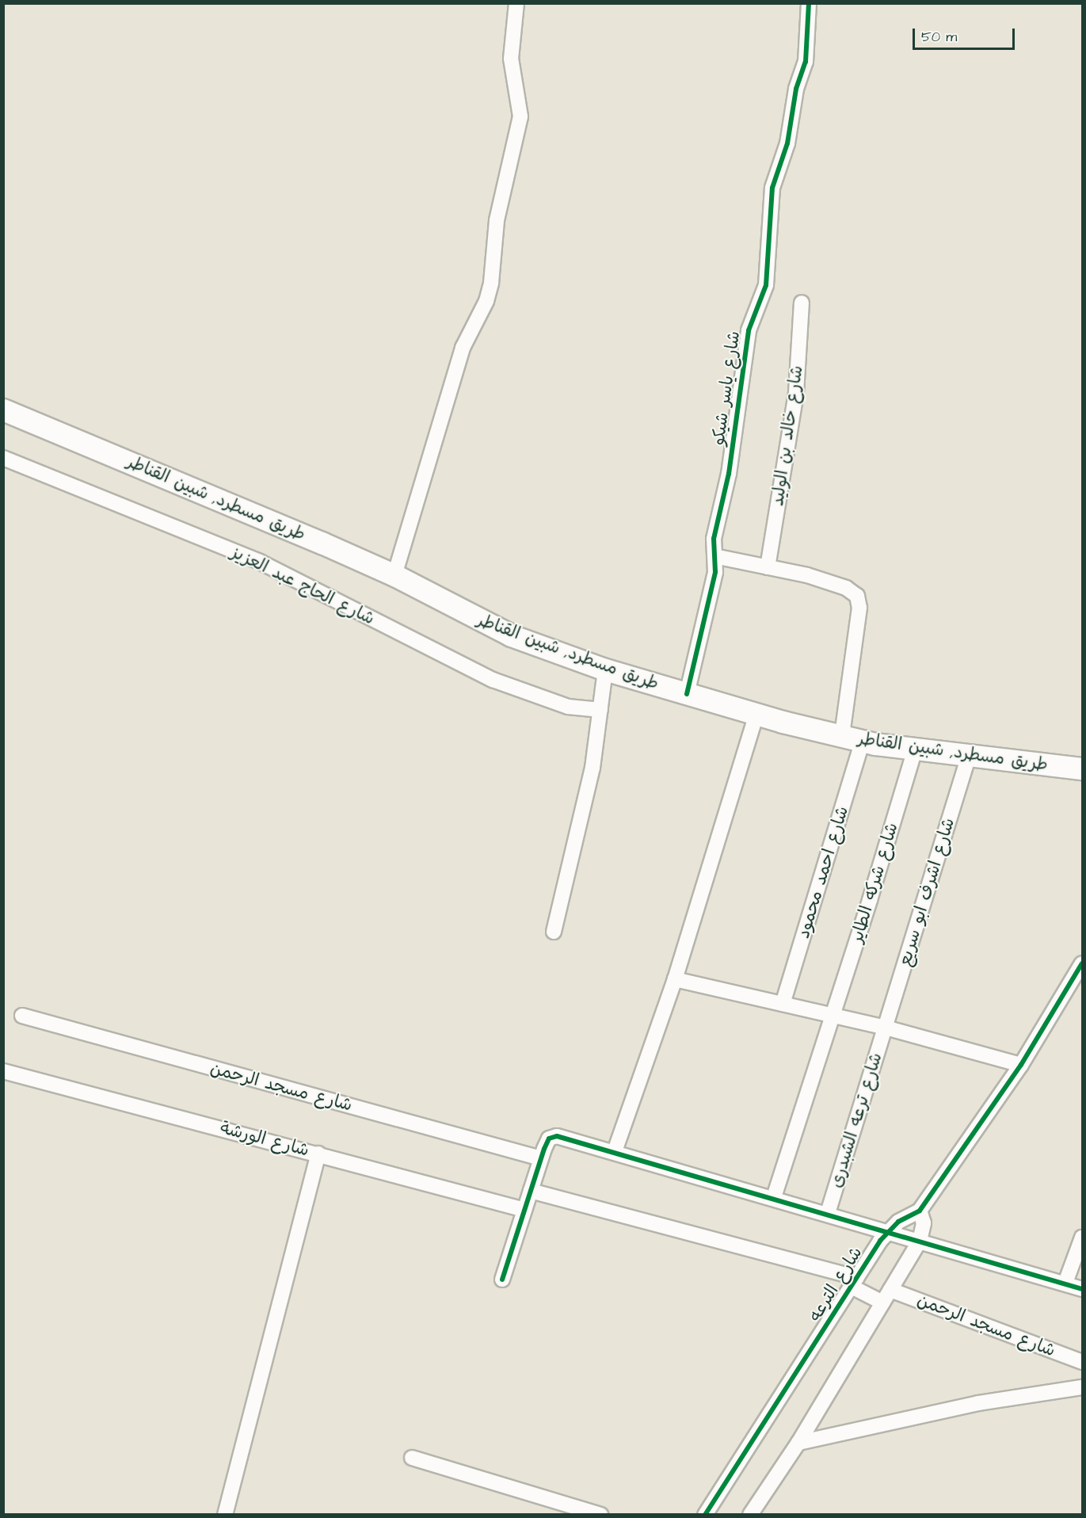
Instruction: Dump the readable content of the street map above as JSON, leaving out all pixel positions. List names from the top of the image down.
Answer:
{
  "streets": {
    "main road": ["طريق مسطرد, شبين القناطر"],
    "street": [
      "شارع ياسر شيكو",
      "شارع خالد بن الوليد",
      "شارع الحاج عبد العزيز",
      "شارع احمد محمود",
      "شارع شركه الطاير",
      "شارع اشرف ابو سريع",
      "شارع مسجد الرحمن",
      "شارع ترعه الشبدرى",
      "شارع الورشة",
      "شارع الترعه"
    ]
  },
  "crossings": [
    ["شارع ياسر شيكو", "طريق مسطرد, شبين القناطر"],
    ["طريق مسطرد, شبين القناطر", "شارع احمد محمود"],
    ["طريق مسطرد, شبين القناطر", "شارع شركه الطاير"],
    ["طريق مسطرد, شبين القناطر", "شارع اشرف ابو سريع"],
    ["شارع اشرف ابو سريع", "شارع ترعه الشبدرى"]
  ],
  "scale_bar": "50 m"
}
